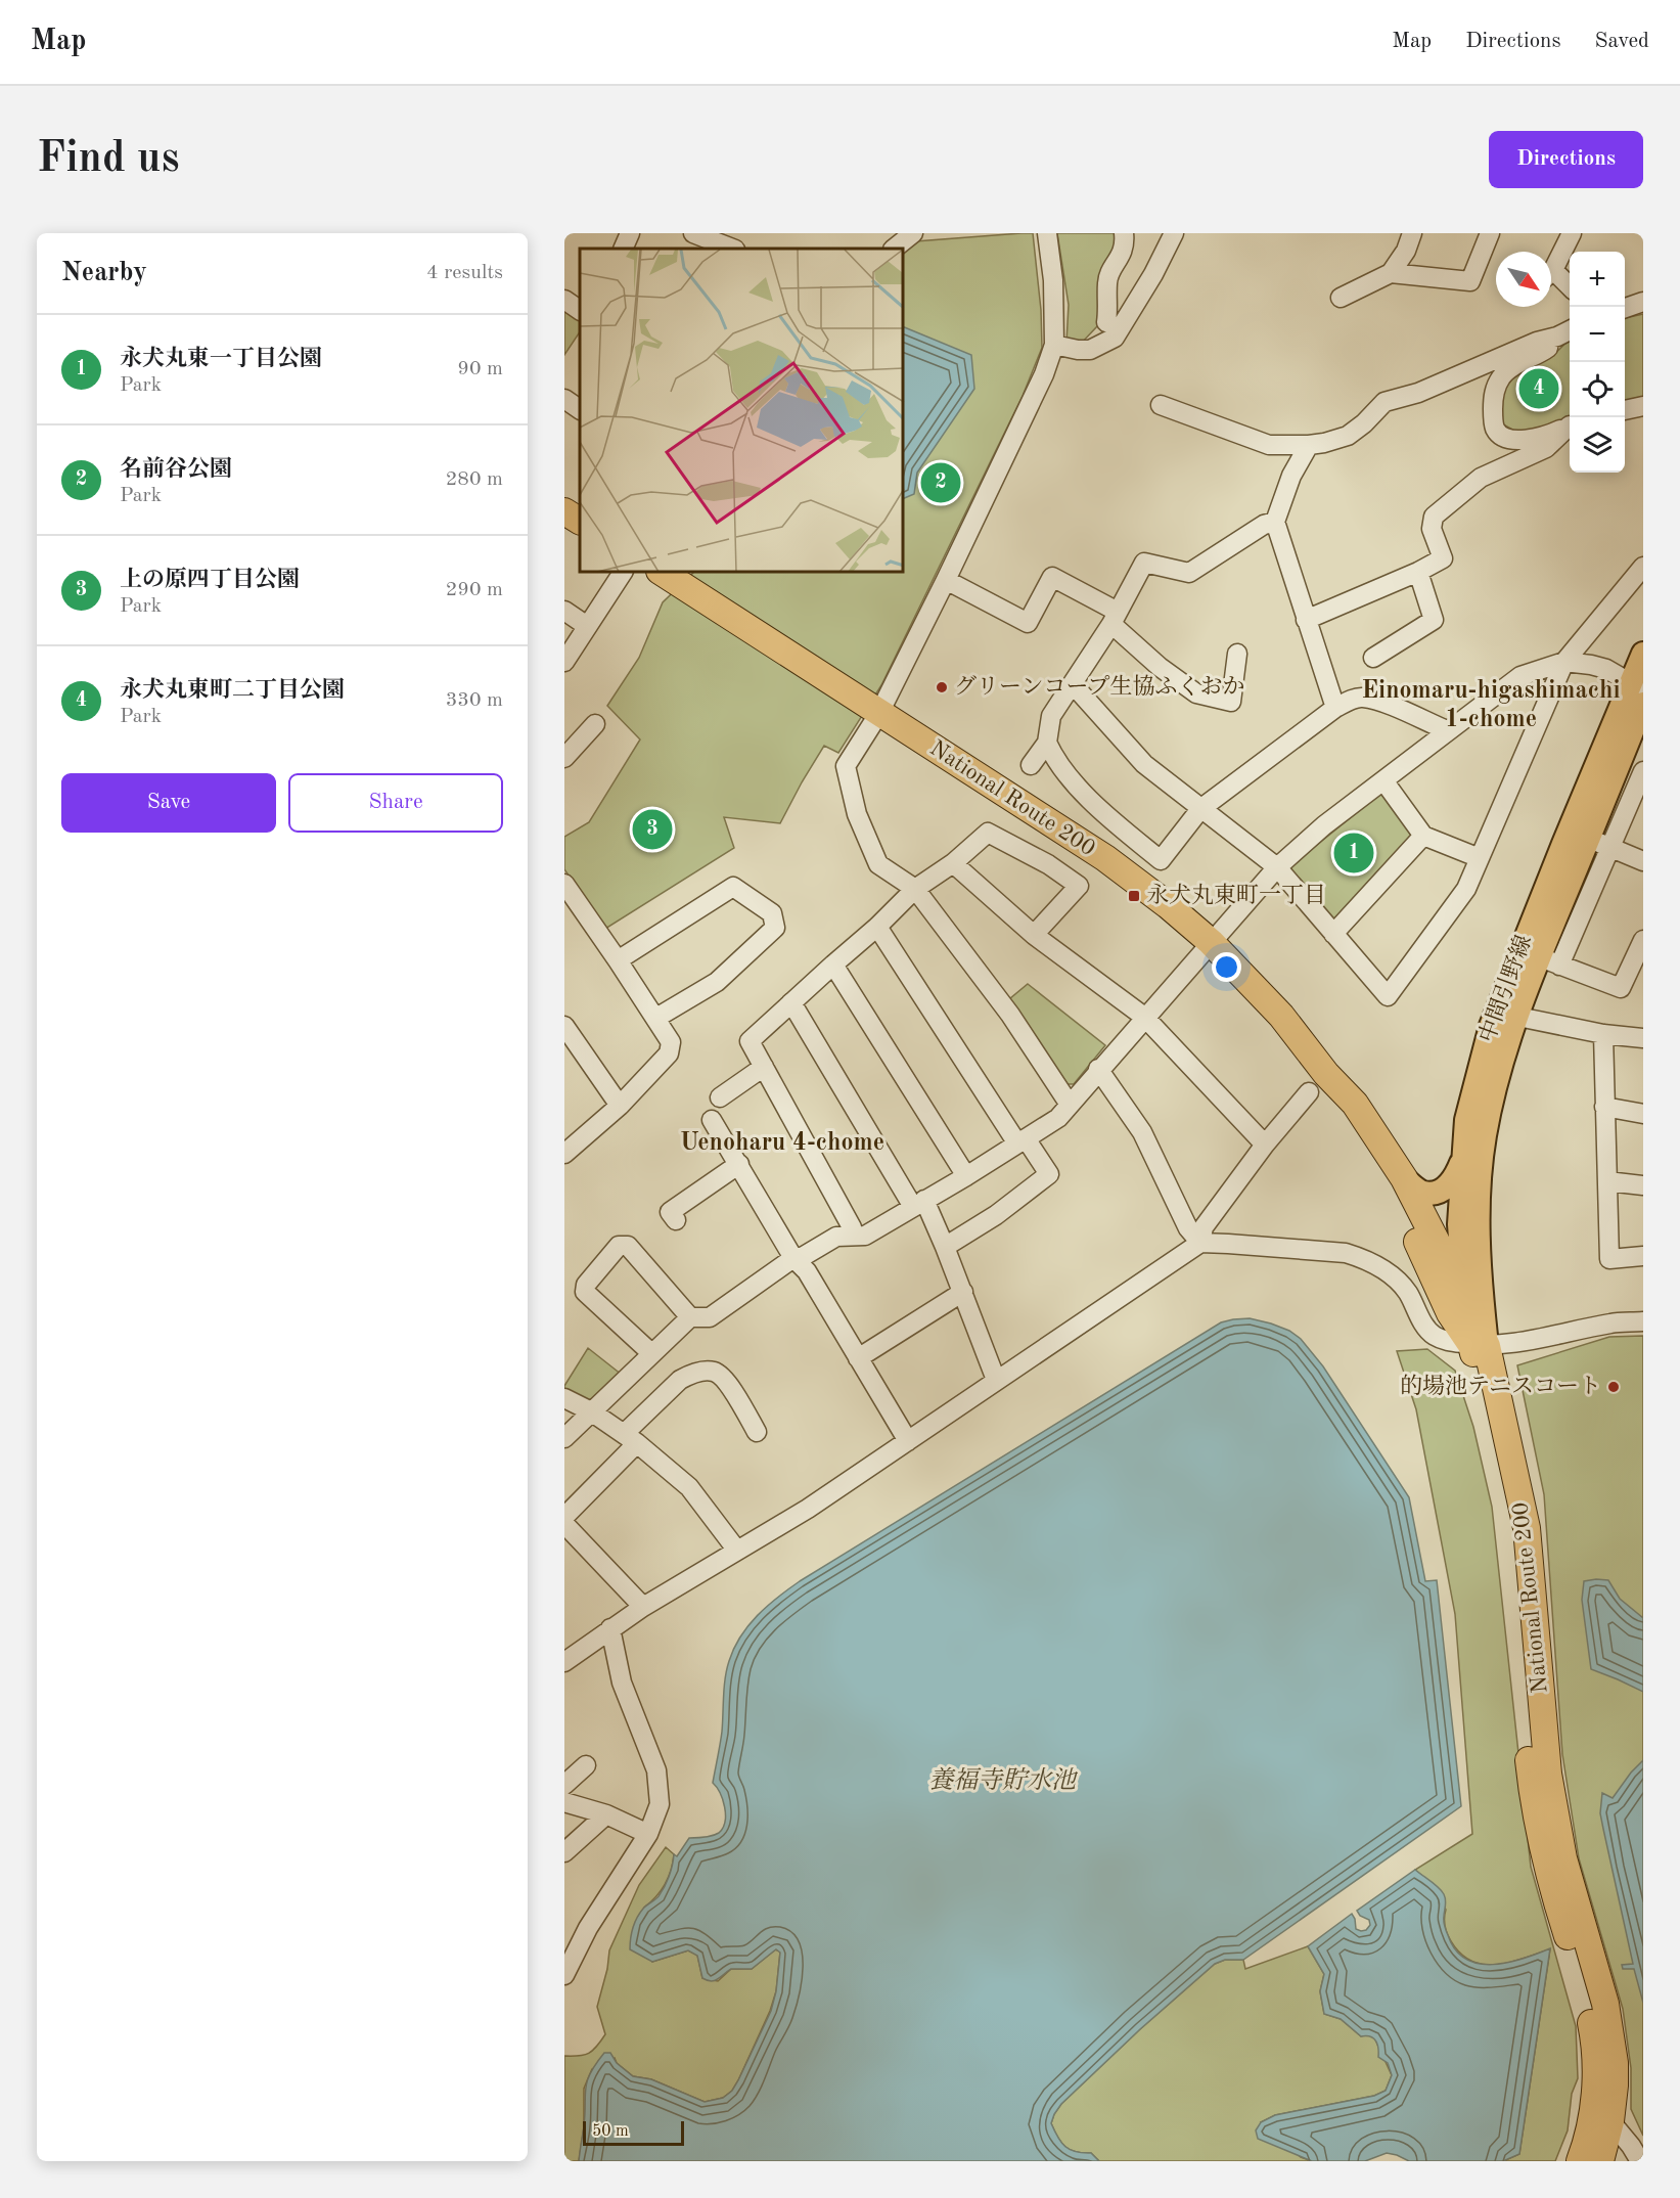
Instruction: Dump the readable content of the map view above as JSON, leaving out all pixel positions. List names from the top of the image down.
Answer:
{
  "streets": {
    "highway": ["National Route 200"],
    "main road": ["中間引野線"]
  },
  "crossings": [
    ["National Route 200", "中間引野線"]
  ],
  "districts": ["Einomaru-higashimachi 1-chome", "Uenoharu 4-chome"],
  "water": ["養福寺貯水池"],
  "places": {
    "other": ["グリーンコープ生協ふくおか", "的場池テニスコート"],
    "transit": ["永犬丸東町一丁目"]
  },
  "scale_bar": "50 m",
  "north": "bottom right",
  "page": {
    "header": "Map",
    "nav": ["Map", "Directions", "Saved"],
    "buttons": [
      "Directions",
      ["Save", "Share"]
    ],
    "title": "Find us",
    "heading": ["Nearby", "4 results"],
    "map_buttons": ["+", "−"],
    "list": [
      {
        "mark": "1",
        "name": "永犬丸東一丁目公園",
        "note": "Park",
        "value": "90 m"
      },
      {
        "mark": "2",
        "name": "名前谷公園",
        "note": "Park",
        "value": "280 m"
      },
      {
        "mark": "3",
        "name": "上の原四丁目公園",
        "note": "Park",
        "value": "290 m"
      },
      {
        "mark": "4",
        "name": "永犬丸東町二丁目公園",
        "note": "Park",
        "value": "330 m"
      }
    ],
    "pins": [
      "4",
      "2",
      "3",
      "1"
    ],
    "scale": "50 m"
  }
}
